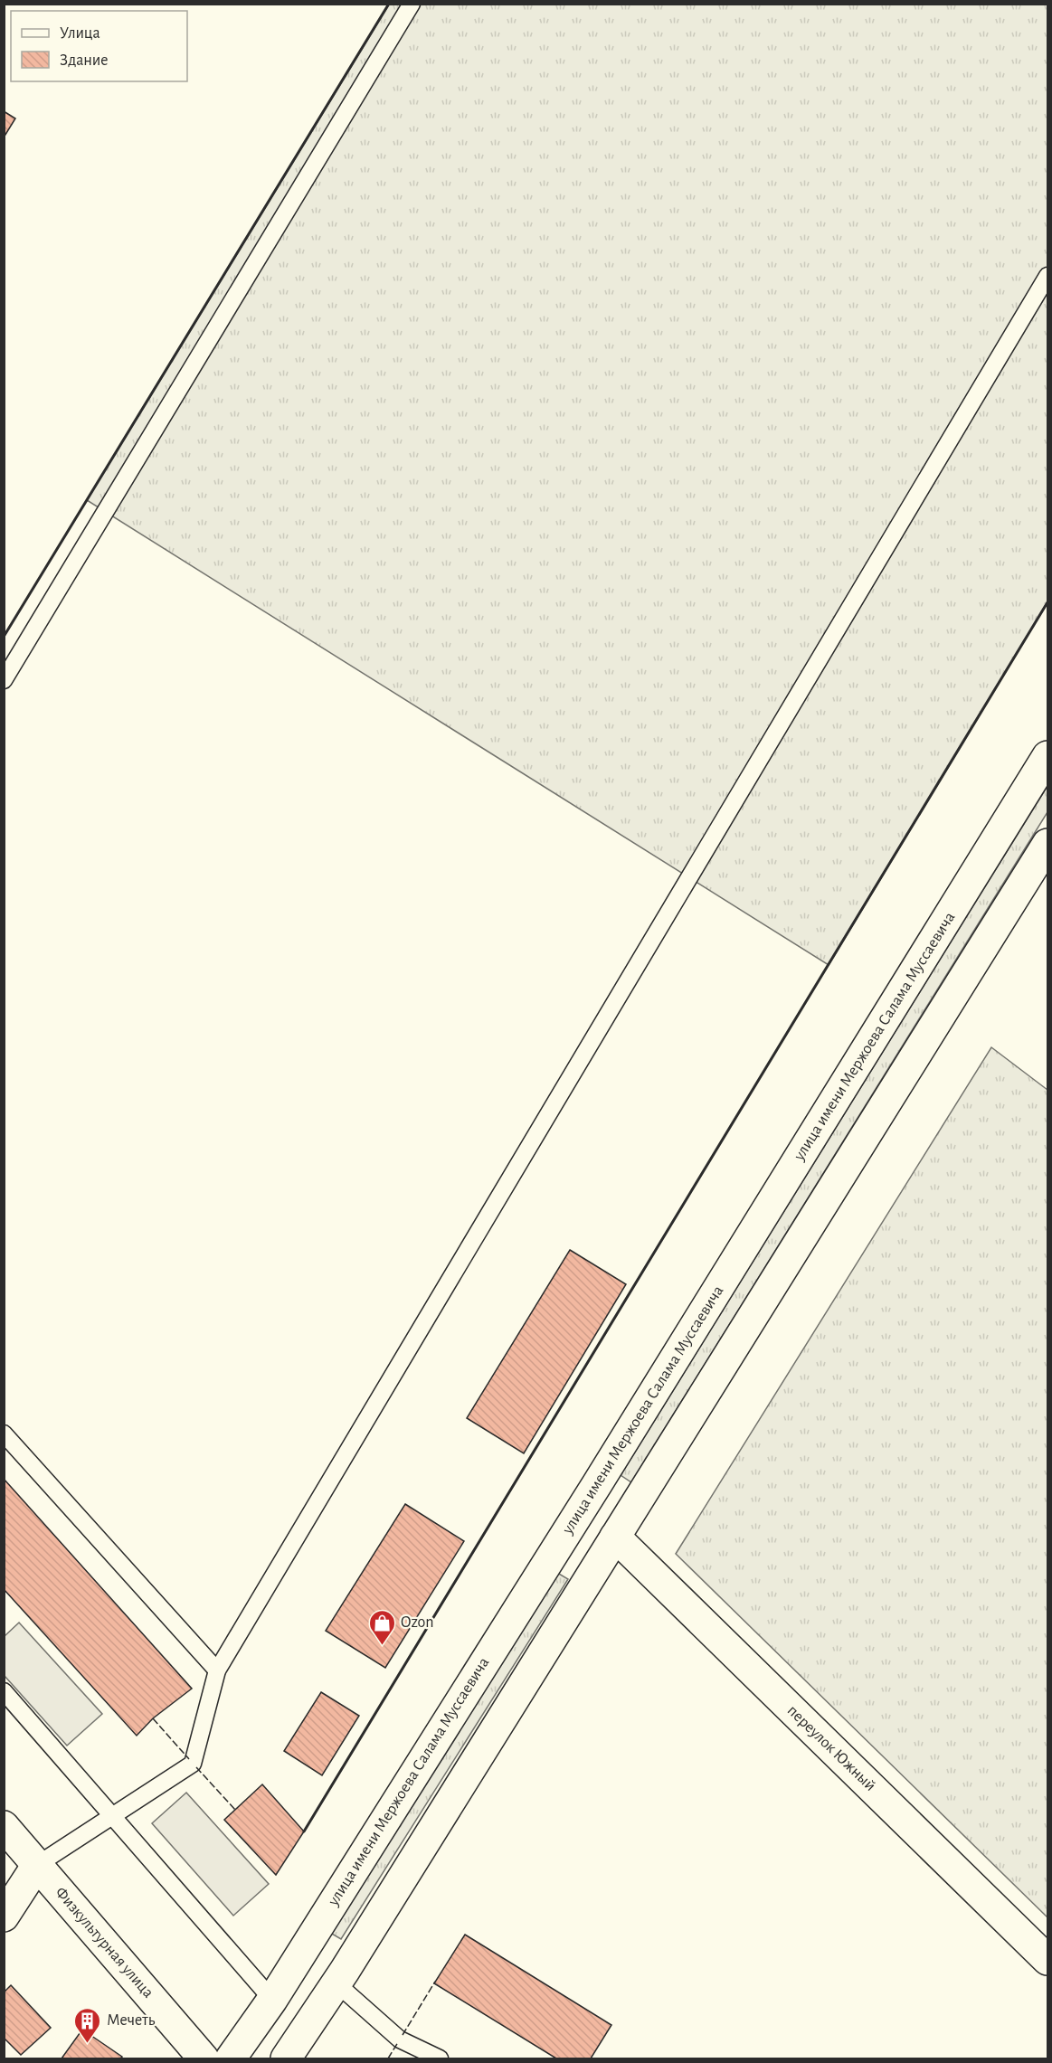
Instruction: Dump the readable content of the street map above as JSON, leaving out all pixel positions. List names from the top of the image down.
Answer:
{
  "streets": {
    "street": ["улица имени Мержоева Салама Муссаевича", "переулок Южный", "Физкультурная улица"]
  },
  "places": {
    "shop": ["Ozon"],
    "building": ["Мечеть"]
  },
  "legend": ["Улица", "Здание"]
}
